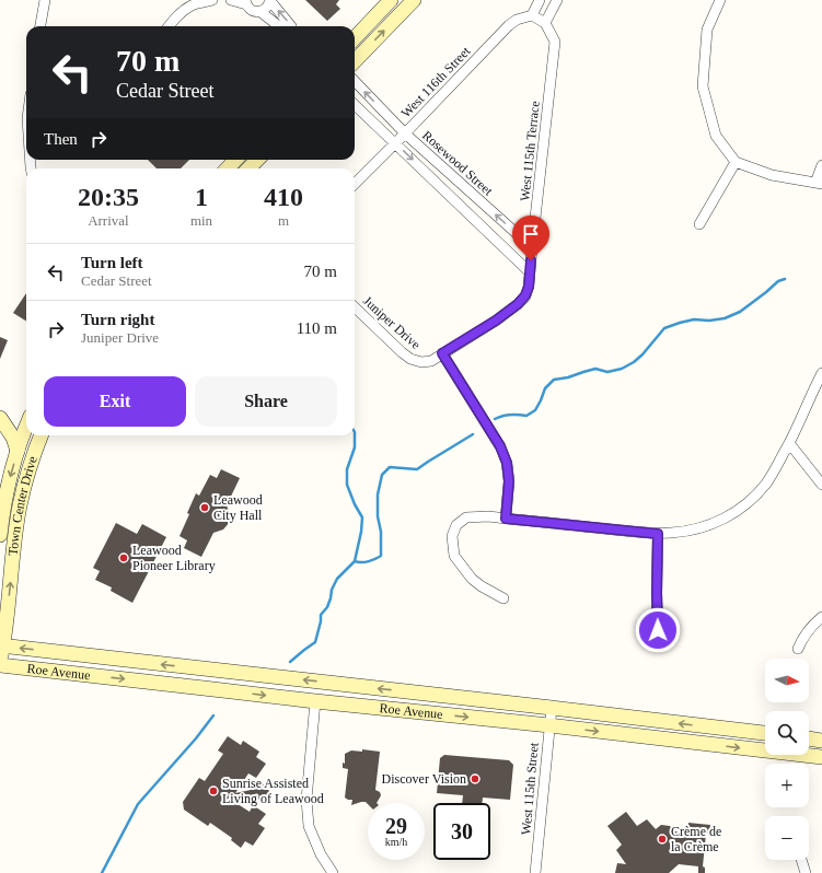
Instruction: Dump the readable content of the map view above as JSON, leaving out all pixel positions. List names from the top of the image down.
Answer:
{
  "streets": {
    "main road": ["Town Center Drive", "Roe Avenue"],
    "street": [
      "West 116th Street",
      "West 115th Terrace",
      "Rosewood Street",
      "Juniper Drive",
      "West 115th Street"
    ]
  },
  "crossings": [
    ["West 116th Street", "Rosewood Street"],
    ["West 115th Terrace", "Rosewood Street"],
    ["West 115th Terrace", "Juniper Drive"],
    ["Town Center Drive", "Roe Avenue"],
    ["Roe Avenue", "West 115th Street"]
  ],
  "places": [
    "Leawood City Hall",
    "Leawood Pioneer Library",
    "Discover Vision",
    "Sunrise Assisted Living of Leawood",
    "Crème de la Crème"
  ],
  "north": "right",
  "page": {
    "turn": ["70 m", "Cedar Street"],
    "then": "Then",
    "eta": [
      "20:35",
      "Arrival",
      "1",
      "min",
      "410",
      "m"
    ],
    "list": [
      {
        "name": "Turn left",
        "note": "Cedar Street",
        "value": "70 m"
      },
      {
        "name": "Turn right",
        "note": "Juniper Drive",
        "value": "110 m"
      }
    ],
    "buttons": ["Exit", "Share"],
    "map_buttons": ["+", "−"],
    "speed": "29 km/h",
    "limit": "30"
  }
}
